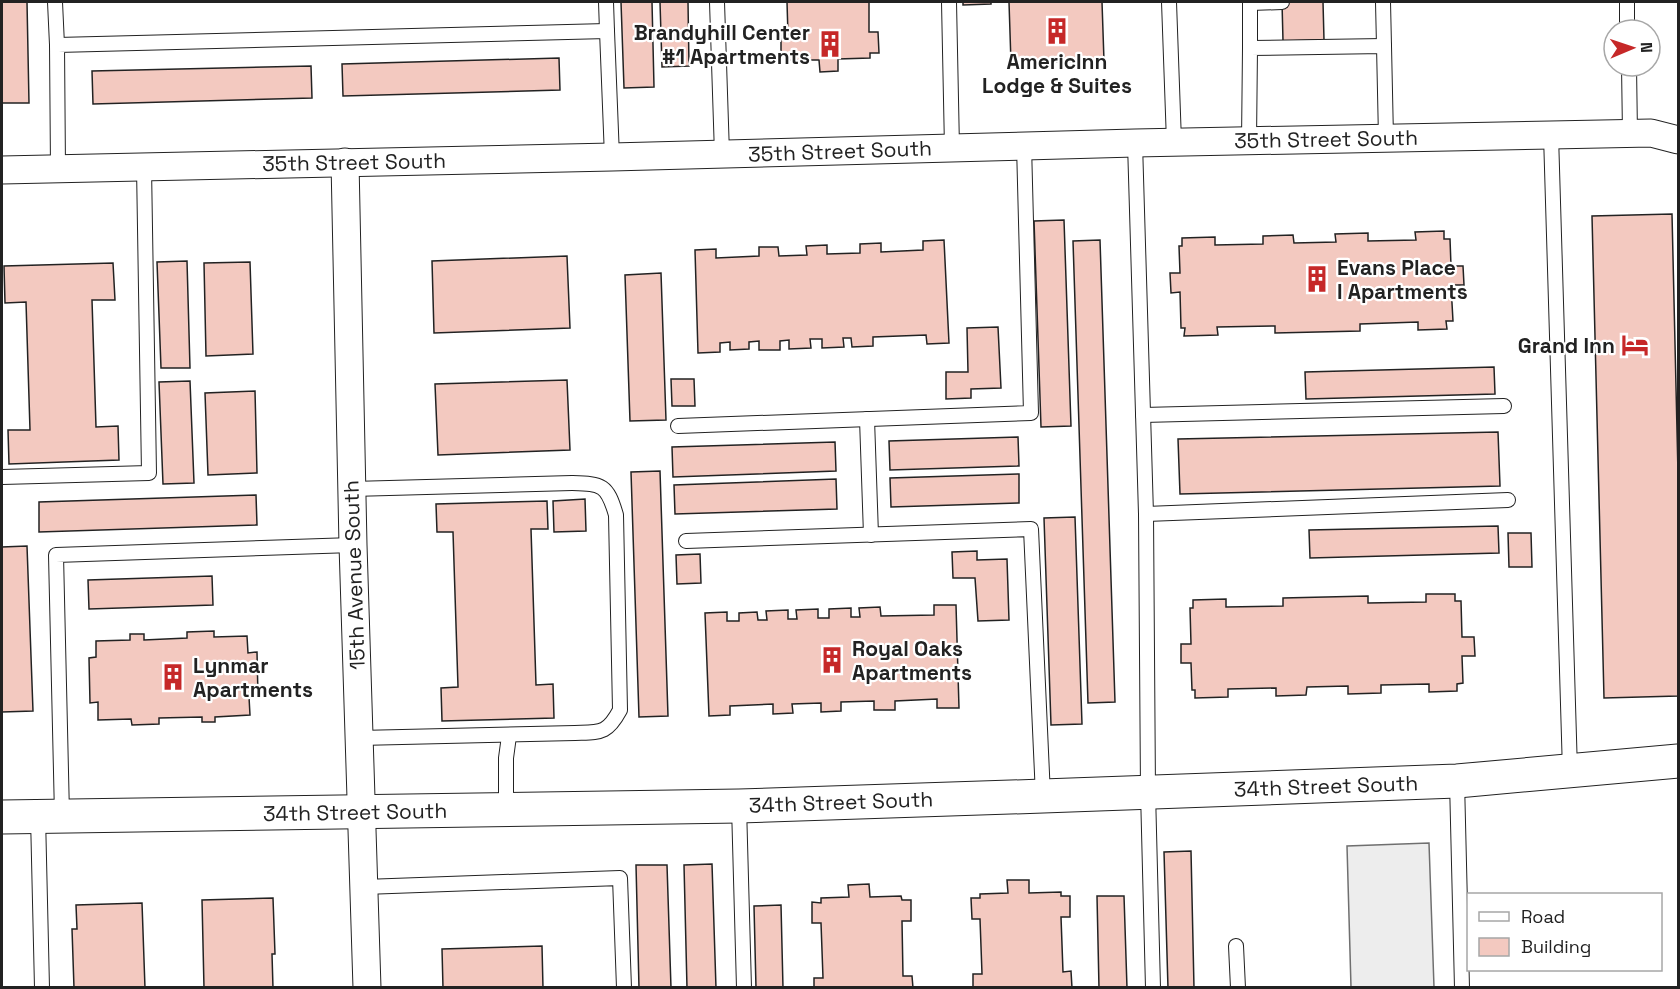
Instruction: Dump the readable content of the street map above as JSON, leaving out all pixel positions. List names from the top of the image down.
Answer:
{
  "streets": {
    "street": ["35th Street South", "15th Avenue South", "34th Street South"]
  },
  "crossings": [
    ["35th Street South", "15th Avenue South"],
    ["15th Avenue South", "34th Street South"]
  ],
  "places": {
    "building": [
      "AmericInn Lodge & Suites",
      "Brandyhill Center #1 Apartments",
      "Evans Place I Apartments",
      "Royal Oaks Apartments",
      "Lynmar Apartments"
    ],
    "hotel": ["Grand Inn"]
  },
  "legend": ["Road", "Building"],
  "north": "right"
}
